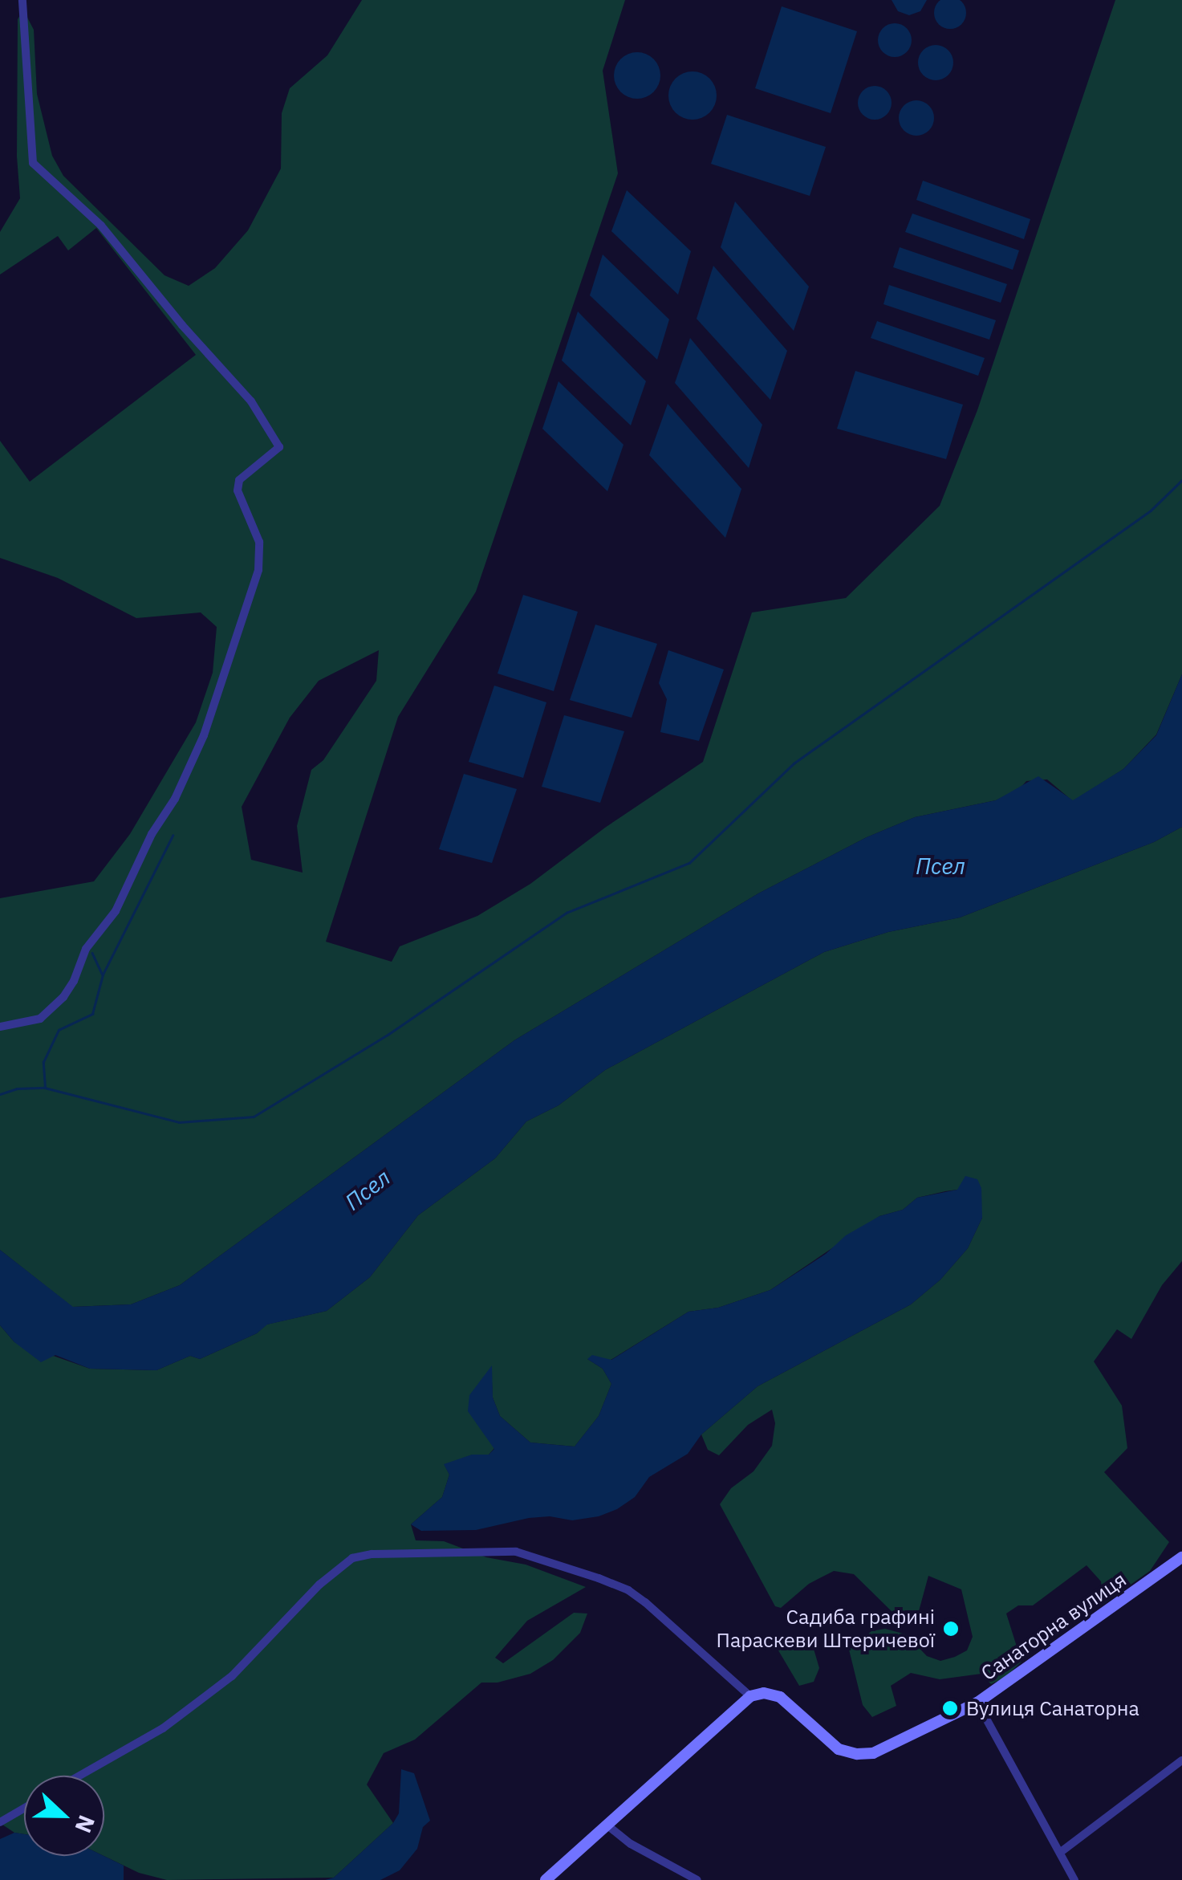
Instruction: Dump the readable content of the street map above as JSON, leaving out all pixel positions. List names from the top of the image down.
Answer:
{
  "streets": {
    "main road": ["Санаторна вулиця"]
  },
  "water": ["Псел"],
  "places": ["Садиба графині Параскеви Штеричевої", "Вулиця Санаторна"],
  "north": "right"
}
